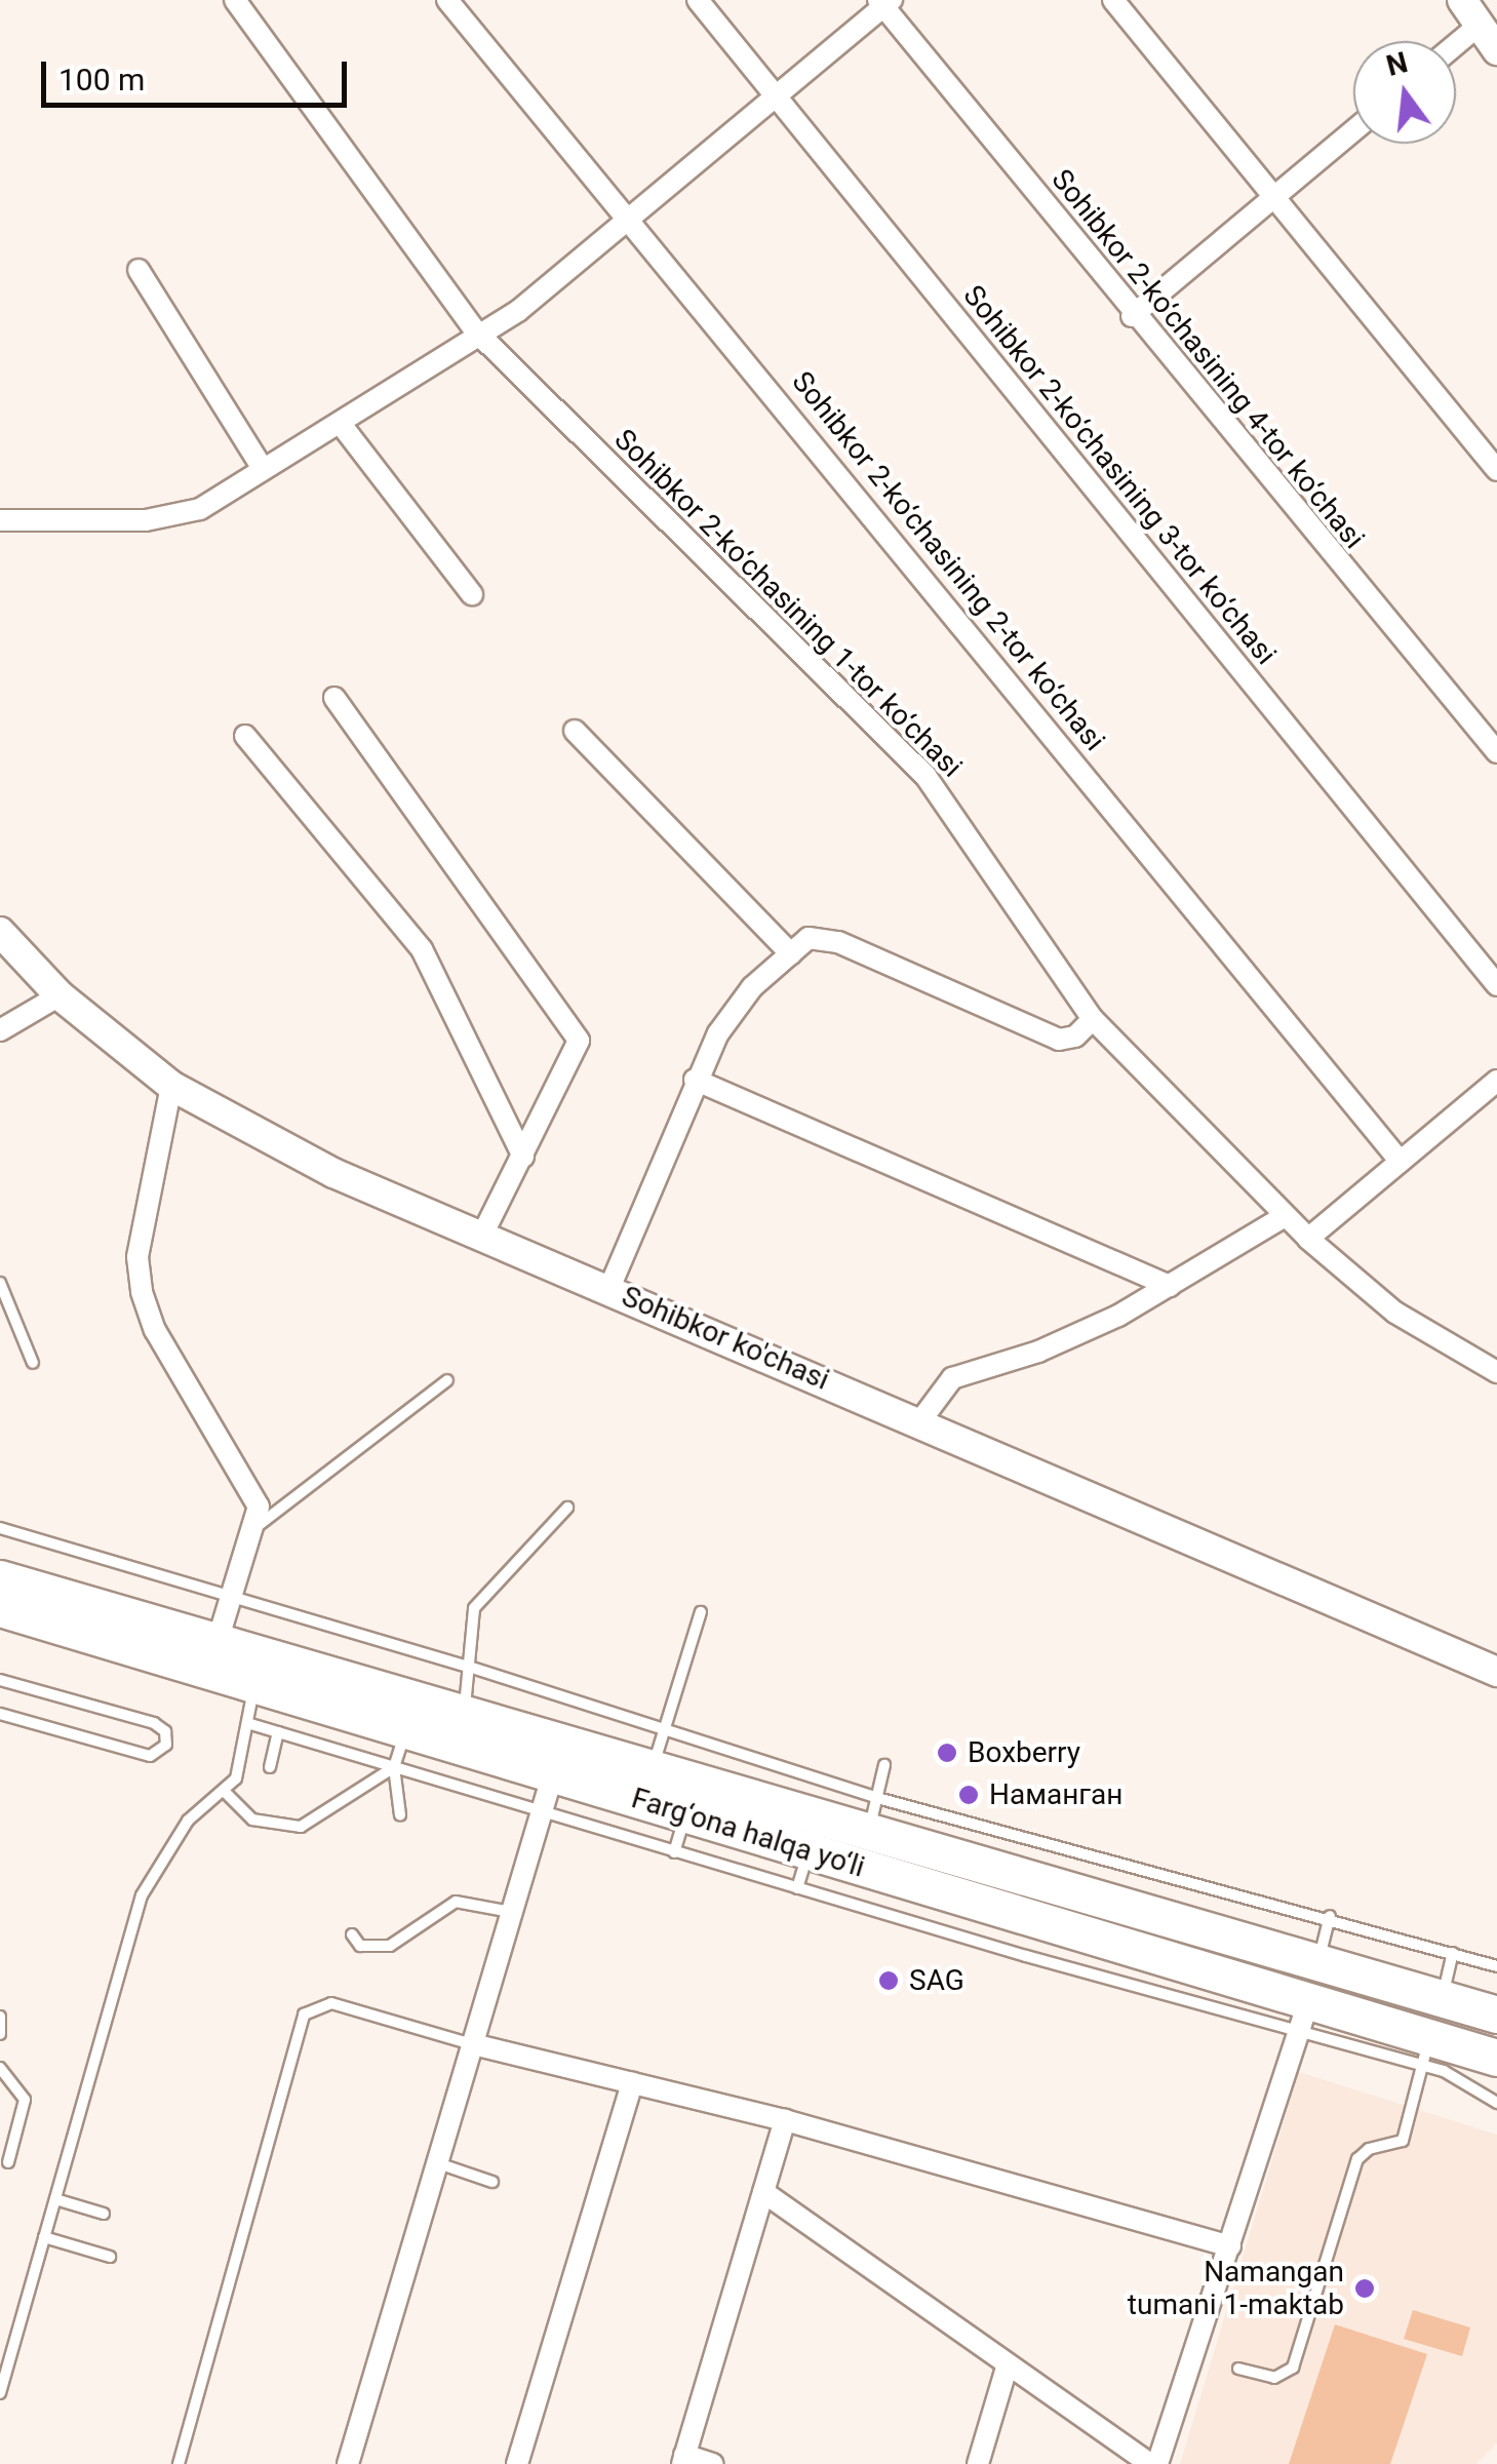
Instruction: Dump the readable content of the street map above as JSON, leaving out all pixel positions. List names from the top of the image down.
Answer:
{
  "streets": {
    "highway": ["Farg‘ona halqa yo‘li"],
    "street": [
      "Sohibkor 2-ko‘chasining 4-tor ko‘chasi",
      "Sohibkor 2-ko‘chasining 3-tor ko‘chasi",
      "Sohibkor 2-ko‘chasining 2-tor ko‘chasi",
      "Sohibkor 2-ko‘chasining 1-tor ko‘chasi",
      "Sohibkor ko'chasi"
    ]
  },
  "places": [
    "Boxberry",
    "Наманган",
    "SAG",
    "Namangan tumani 1-maktab"
  ],
  "scale_bar": "100 m",
  "north": "top"
}
